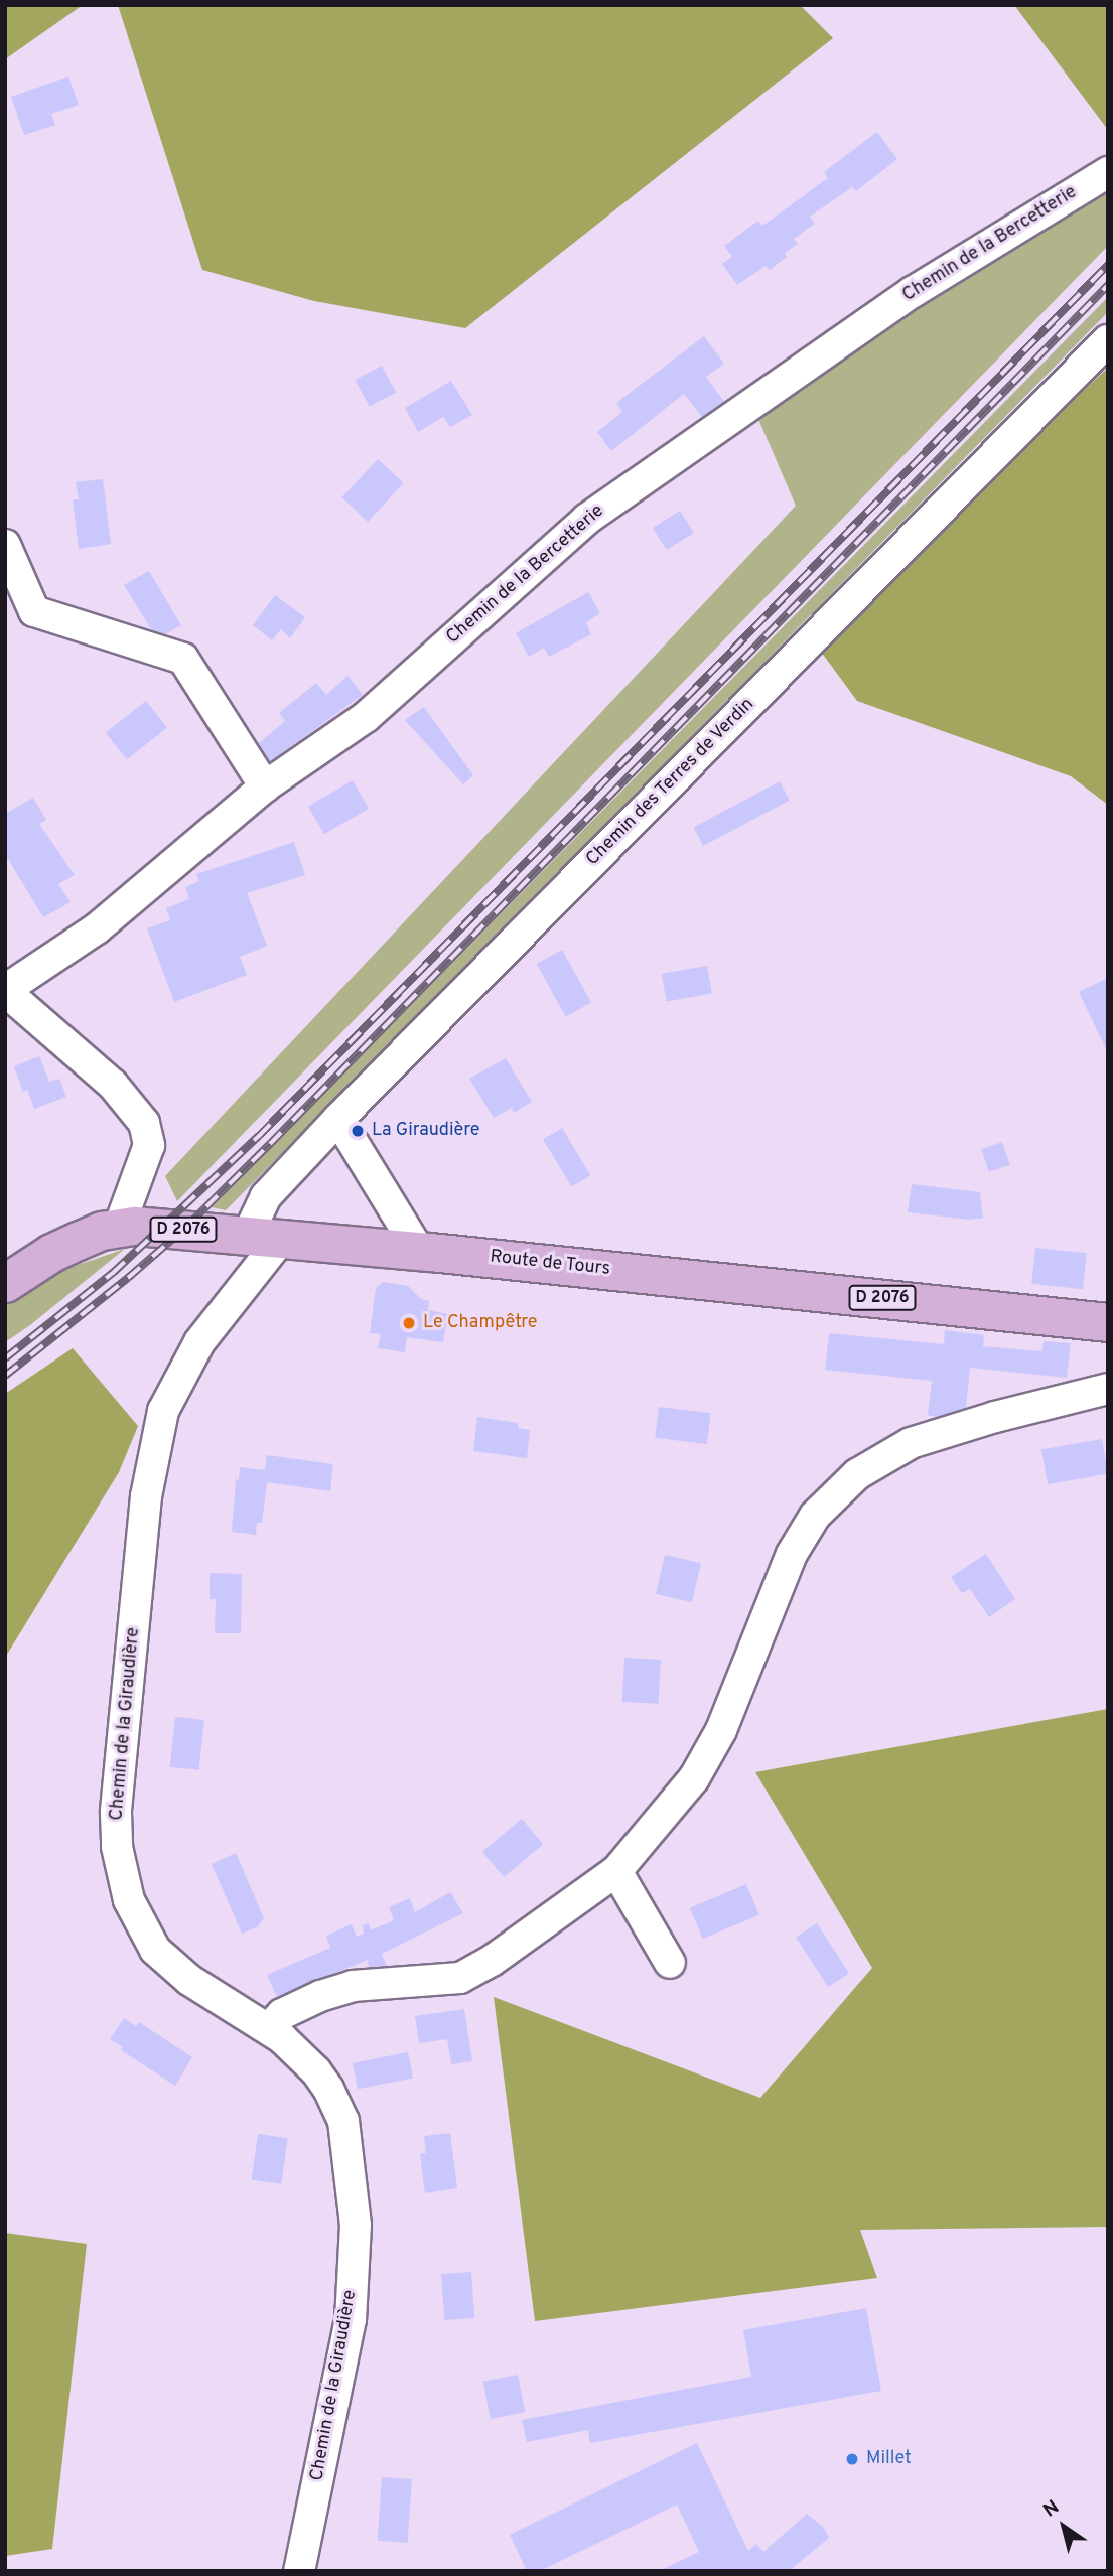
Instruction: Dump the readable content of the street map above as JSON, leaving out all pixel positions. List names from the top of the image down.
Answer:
{
  "streets": {
    "main road": ["D 2076", "Route de Tours"],
    "street": ["Chemin de la Bercetterie", "Chemin des Terres de Verdin", "Chemin de la Giraudière"]
  },
  "crossings": [
    ["Chemin des Terres de Verdin", "Route de Tours"],
    ["Chemin des Terres de Verdin", "Chemin de la Giraudière"],
    ["Route de Tours", "Chemin de la Giraudière"]
  ],
  "places": ["La Giraudière", "Le Champêtre", "Millet"],
  "north": "top left"
}
